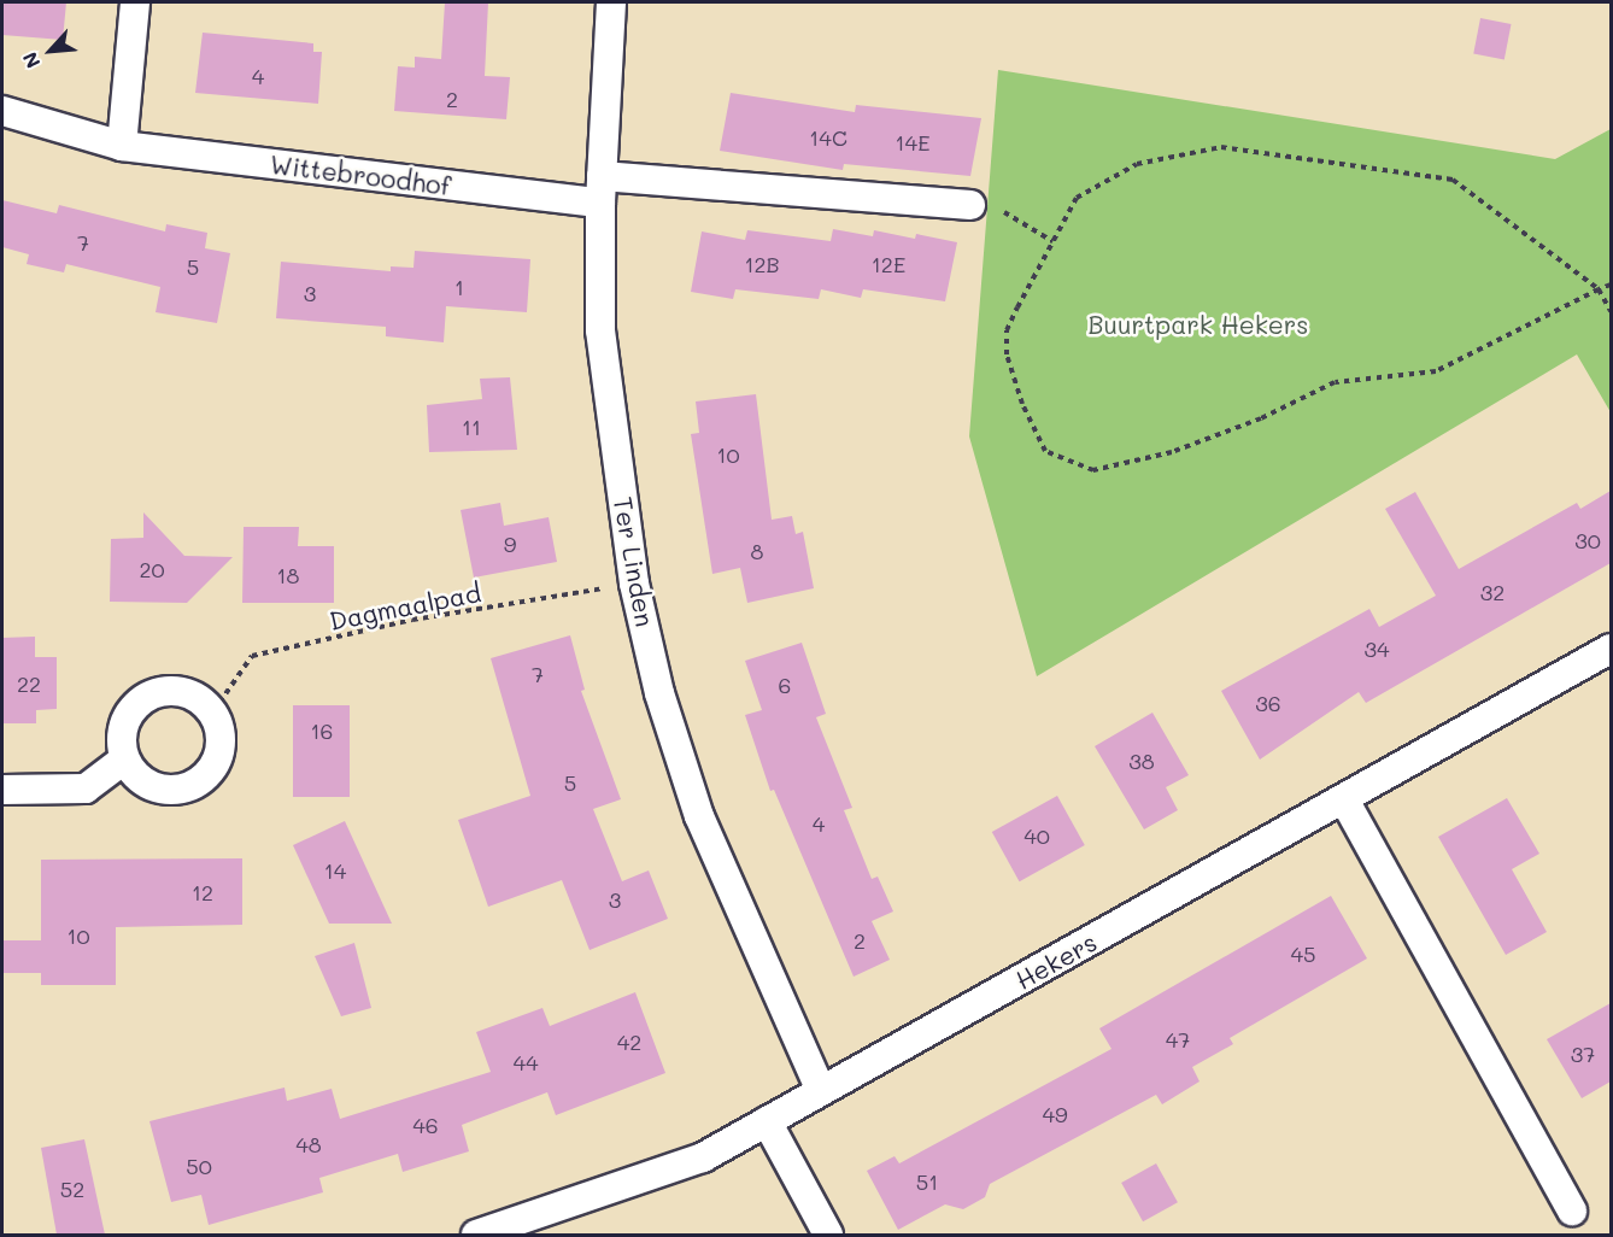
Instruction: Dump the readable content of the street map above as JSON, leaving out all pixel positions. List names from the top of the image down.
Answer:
{
  "streets": {
    "street": ["Wittebroodhof", "Ter Linden", "Hekers"],
    "path": ["Dagmaalpad"]
  },
  "crossings": [
    ["Wittebroodhof", "Ter Linden"],
    ["Ter Linden", "Dagmaalpad"],
    ["Ter Linden", "Hekers"]
  ],
  "parks": ["Buurtpark Hekers"],
  "house_numbers": [
    "4",
    "2",
    "14C",
    "14E",
    "7",
    "12B",
    "12E",
    "5",
    "1",
    "3",
    "11",
    "10",
    "30",
    "9",
    "8",
    "20",
    "18",
    "32",
    "34",
    "7",
    "22",
    "6",
    "36",
    "16",
    "38",
    "5",
    "4",
    "40",
    "14",
    "12",
    "3",
    "10",
    "2",
    "45",
    "47",
    "42",
    "37",
    "44",
    "49",
    "46",
    "48",
    "50",
    "51",
    "52"
  ],
  "north": "bottom left"
}
